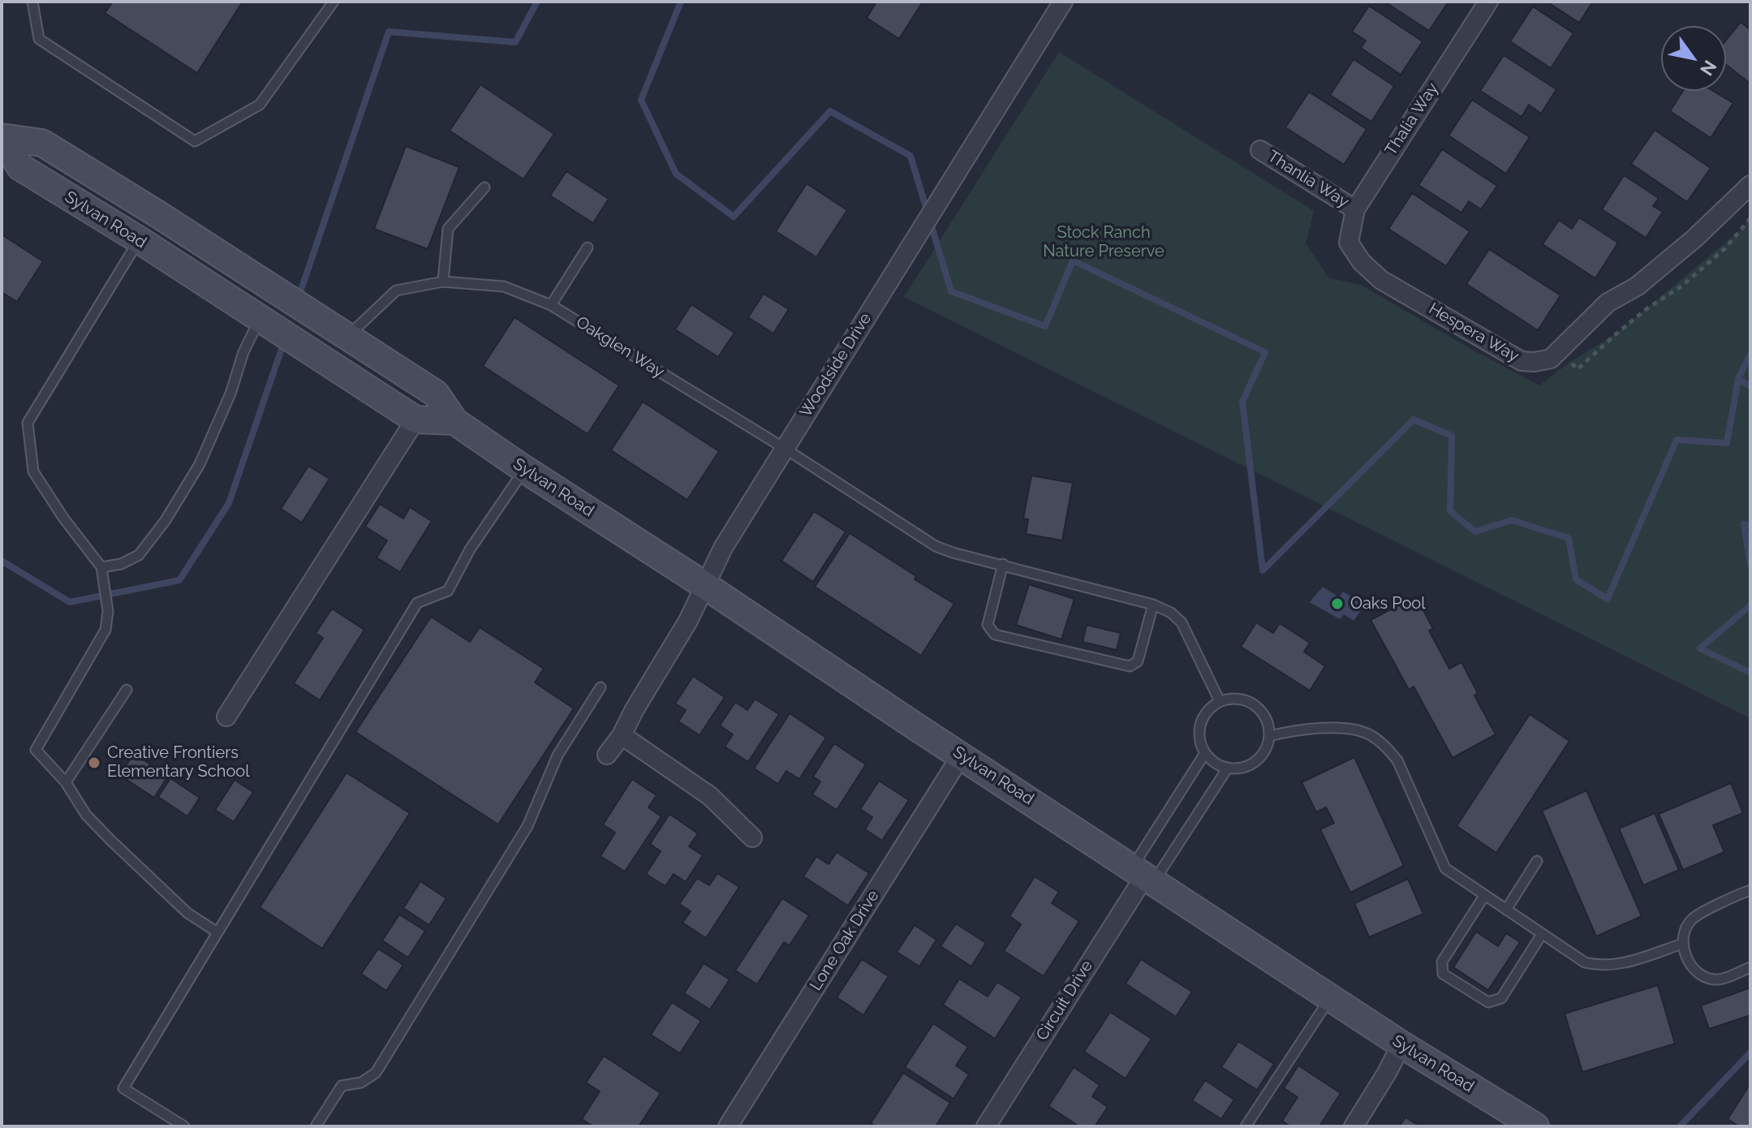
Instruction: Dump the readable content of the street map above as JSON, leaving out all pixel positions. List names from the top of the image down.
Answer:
{
  "streets": {
    "main road": ["Sylvan Road"],
    "street": [
      "Thalia Way",
      "Thanlia Way",
      "Hespera Way",
      "Woodside Drive",
      "Lone Oak Drive",
      "Circuit Drive"
    ],
    "lane": ["Oakglen Way"]
  },
  "crossings": [
    ["Thalia Way", "Thanlia Way"],
    ["Thalia Way", "Hespera Way"],
    ["Sylvan Road", "Oakglen Way"],
    ["Sylvan Road", "Woodside Drive"],
    ["Sylvan Road", "Lone Oak Drive"],
    ["Sylvan Road", "Circuit Drive"],
    ["Oakglen Way", "Woodside Drive"]
  ],
  "parks": ["Stock Ranch Nature Preserve"],
  "places": ["Oaks Pool", "Creative Frontiers Elementary School"],
  "north": "bottom right"
}
